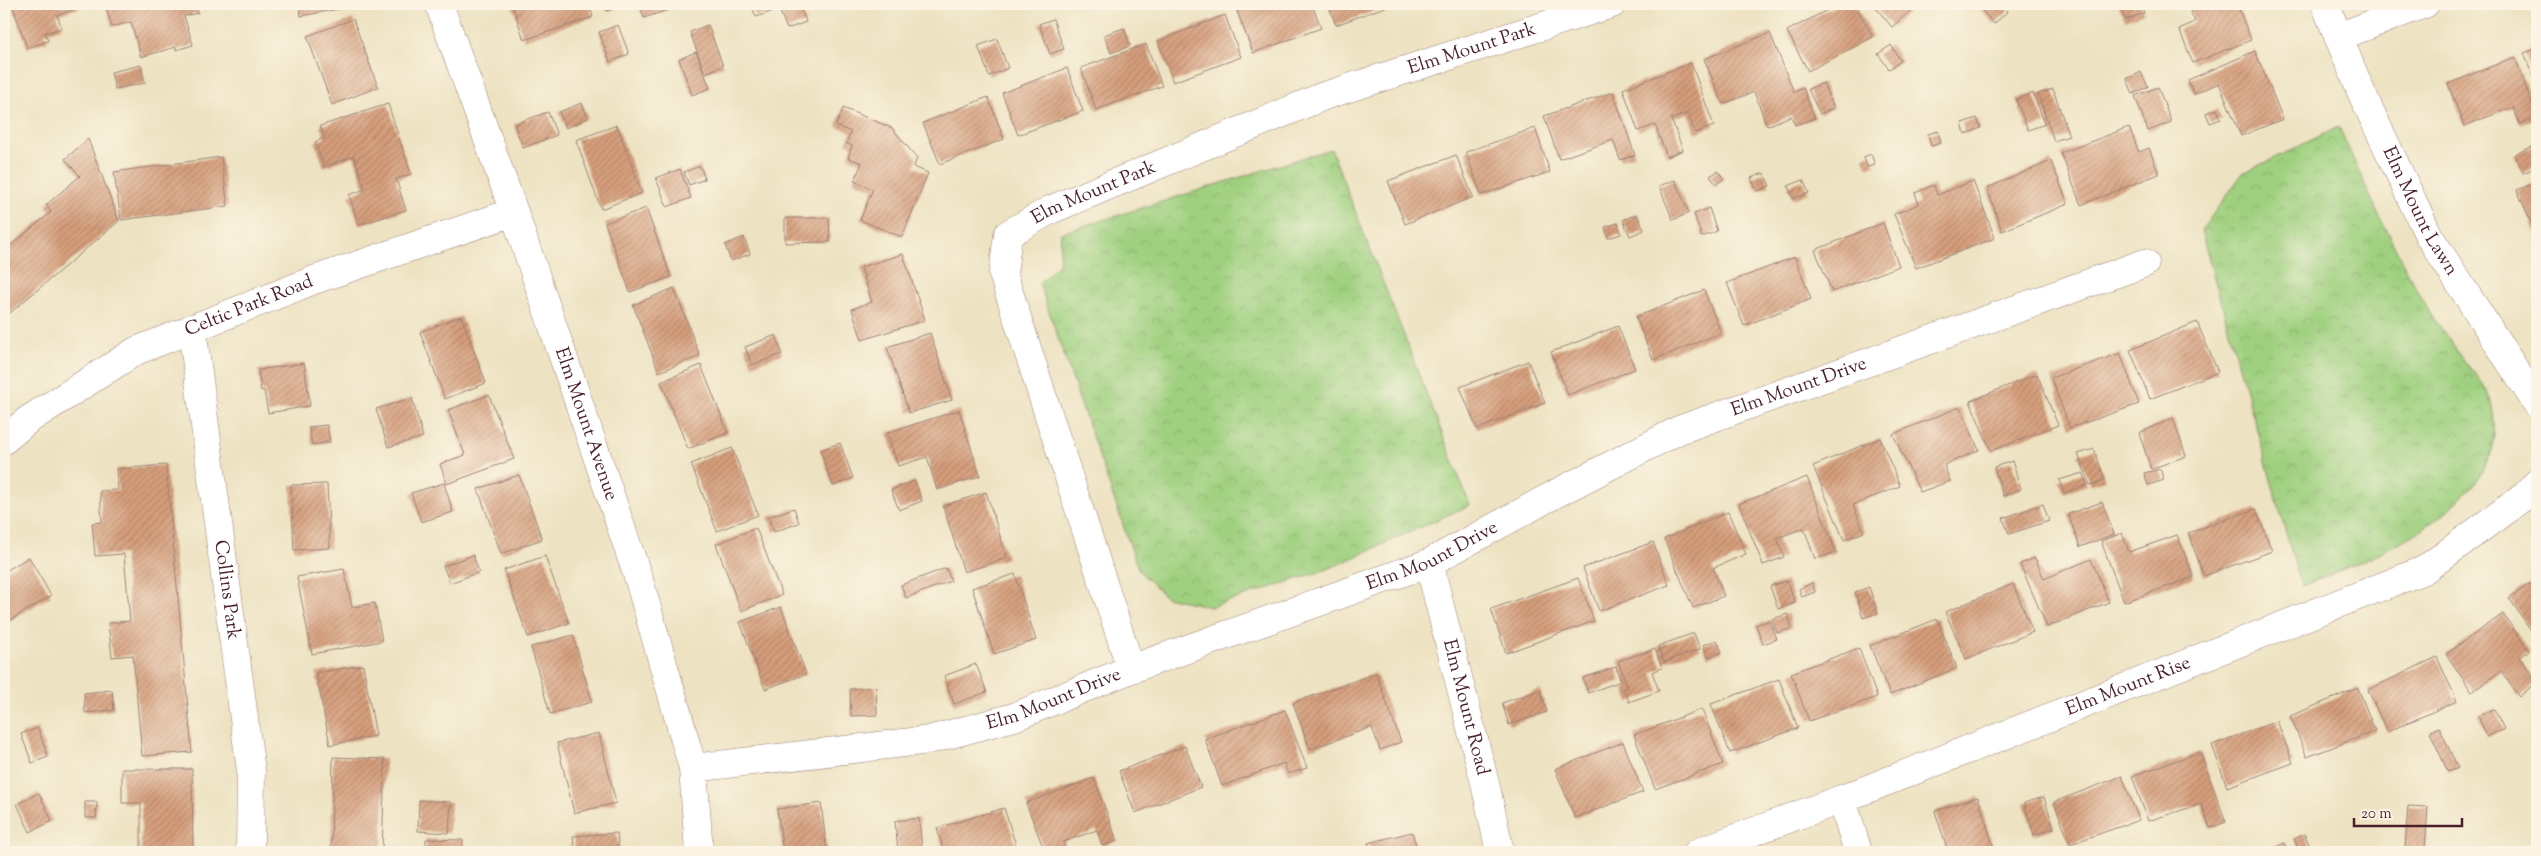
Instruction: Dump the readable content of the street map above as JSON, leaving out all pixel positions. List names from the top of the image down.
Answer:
{
  "streets": {
    "street": [
      "Elm Mount Park",
      "Elm Mount Lawn",
      "Celtic Park Road",
      "Elm Mount Drive",
      "Elm Mount Avenue",
      "Collins Park",
      "Elm Mount Rise",
      "Elm Mount Road"
    ]
  },
  "crossings": [
    ["Elm Mount Park", "Elm Mount Drive"],
    ["Celtic Park Road", "Elm Mount Avenue"],
    ["Celtic Park Road", "Collins Park"],
    ["Elm Mount Drive", "Elm Mount Avenue"],
    ["Elm Mount Drive", "Elm Mount Road"]
  ],
  "scale_bar": "20 m"
}
